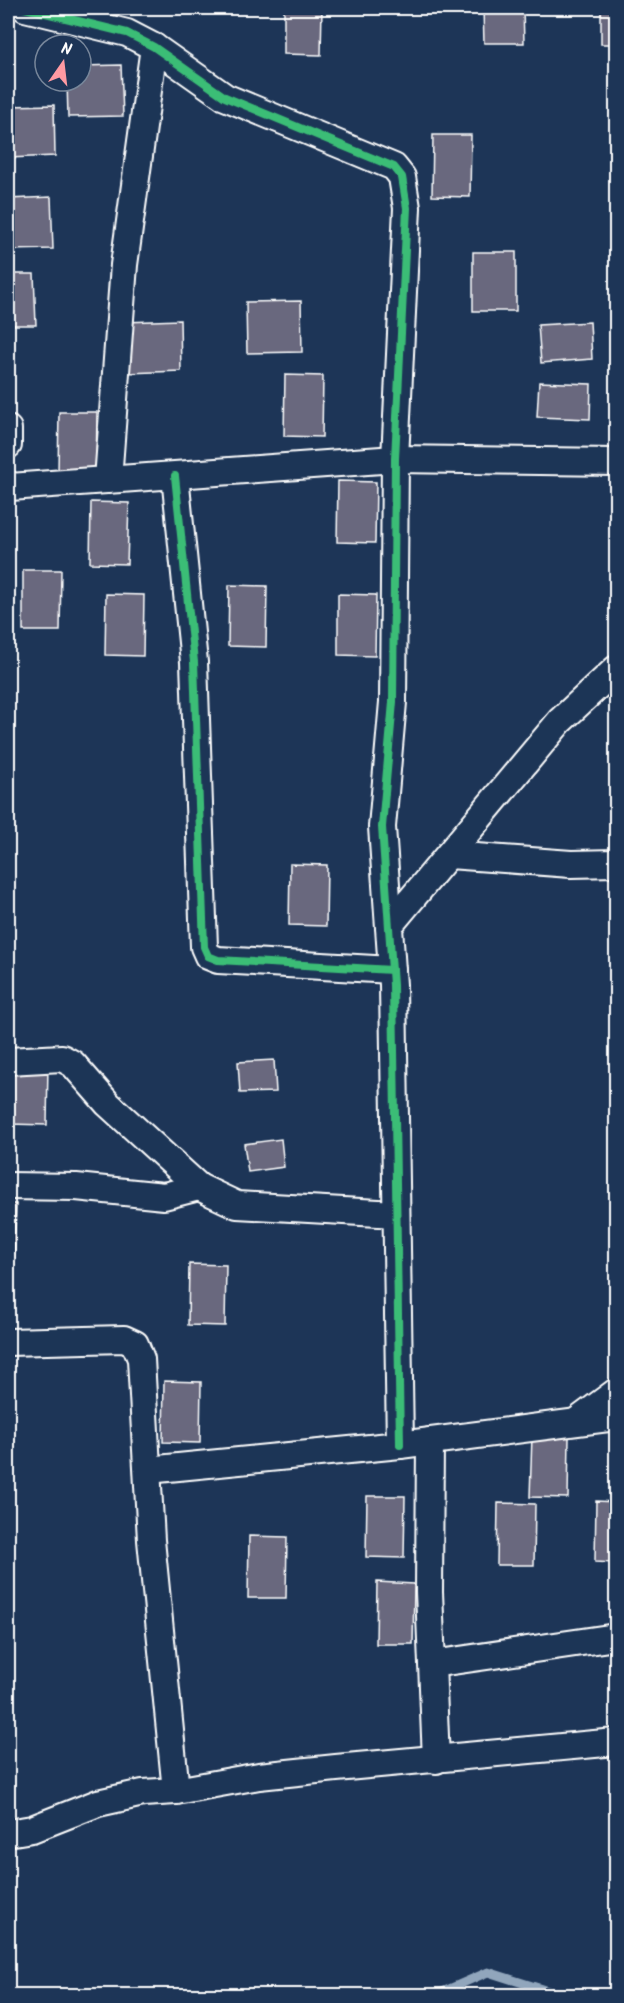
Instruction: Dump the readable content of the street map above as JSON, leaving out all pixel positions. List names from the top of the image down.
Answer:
{
  "north": "top"
}
